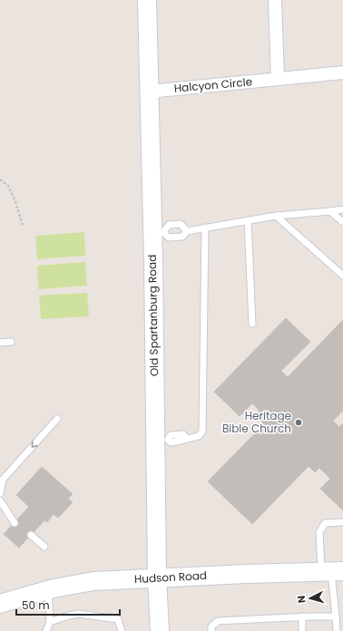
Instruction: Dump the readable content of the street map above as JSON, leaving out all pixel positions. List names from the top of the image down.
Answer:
{
  "streets": {
    "street": ["Halcyon Circle", "Old Spartanburg Road", "Hudson Road"]
  },
  "crossings": [
    ["Halcyon Circle", "Old Spartanburg Road"],
    ["Old Spartanburg Road", "Hudson Road"]
  ],
  "places": ["Heritage Bible Church"],
  "scale_bar": "50 m",
  "north": "left"
}
